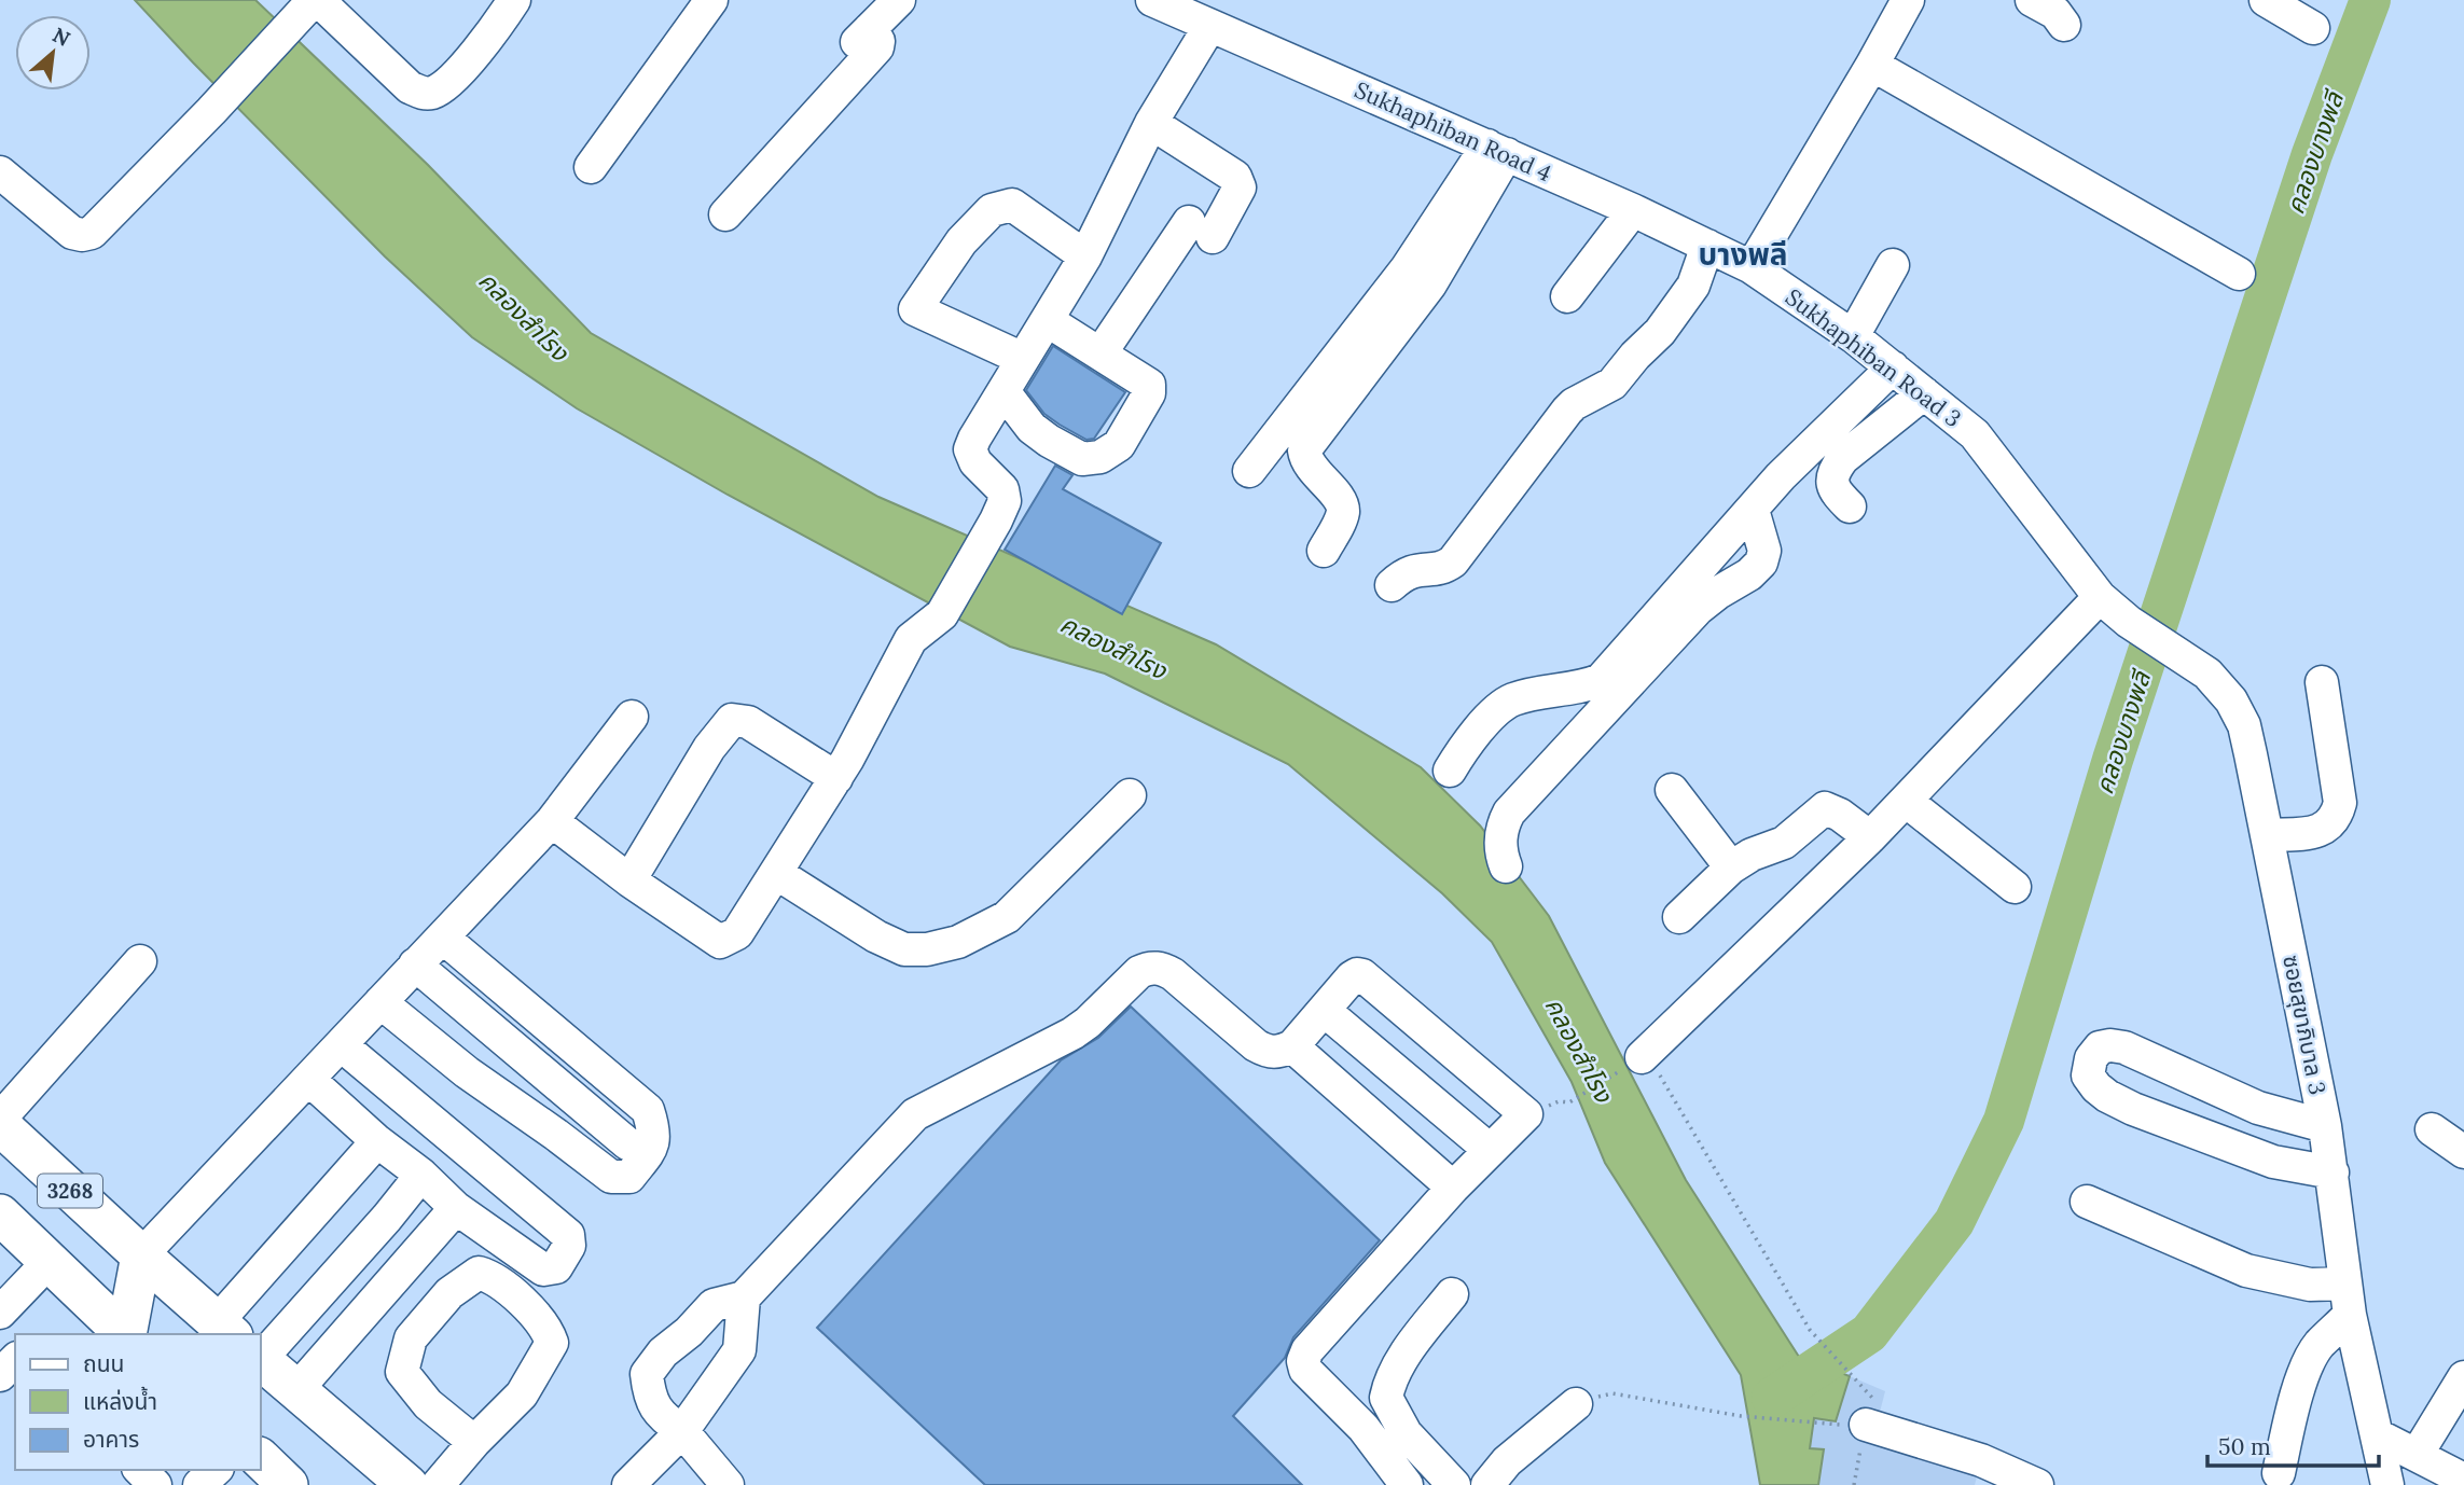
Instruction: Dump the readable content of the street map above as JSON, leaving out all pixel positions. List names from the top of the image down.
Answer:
{
  "streets": {
    "main road": ["3268"],
    "street": ["Sukhaphiban Road 4", "Sukhaphiban Road 3", "ซอยสุขาภิบาล 3"]
  },
  "crossings": [
    ["Sukhaphiban Road 4", "Sukhaphiban Road 3"],
    ["Sukhaphiban Road 3", "ซอยสุขาภิบาล 3"]
  ],
  "districts": ["บางพลี"],
  "water": ["คลองบางพลี", "คลองสำโรง"],
  "legend": ["ถนน", "แหล่งน้ำ", "อาคาร"],
  "scale_bar": "50 m",
  "north": "top right"
}
